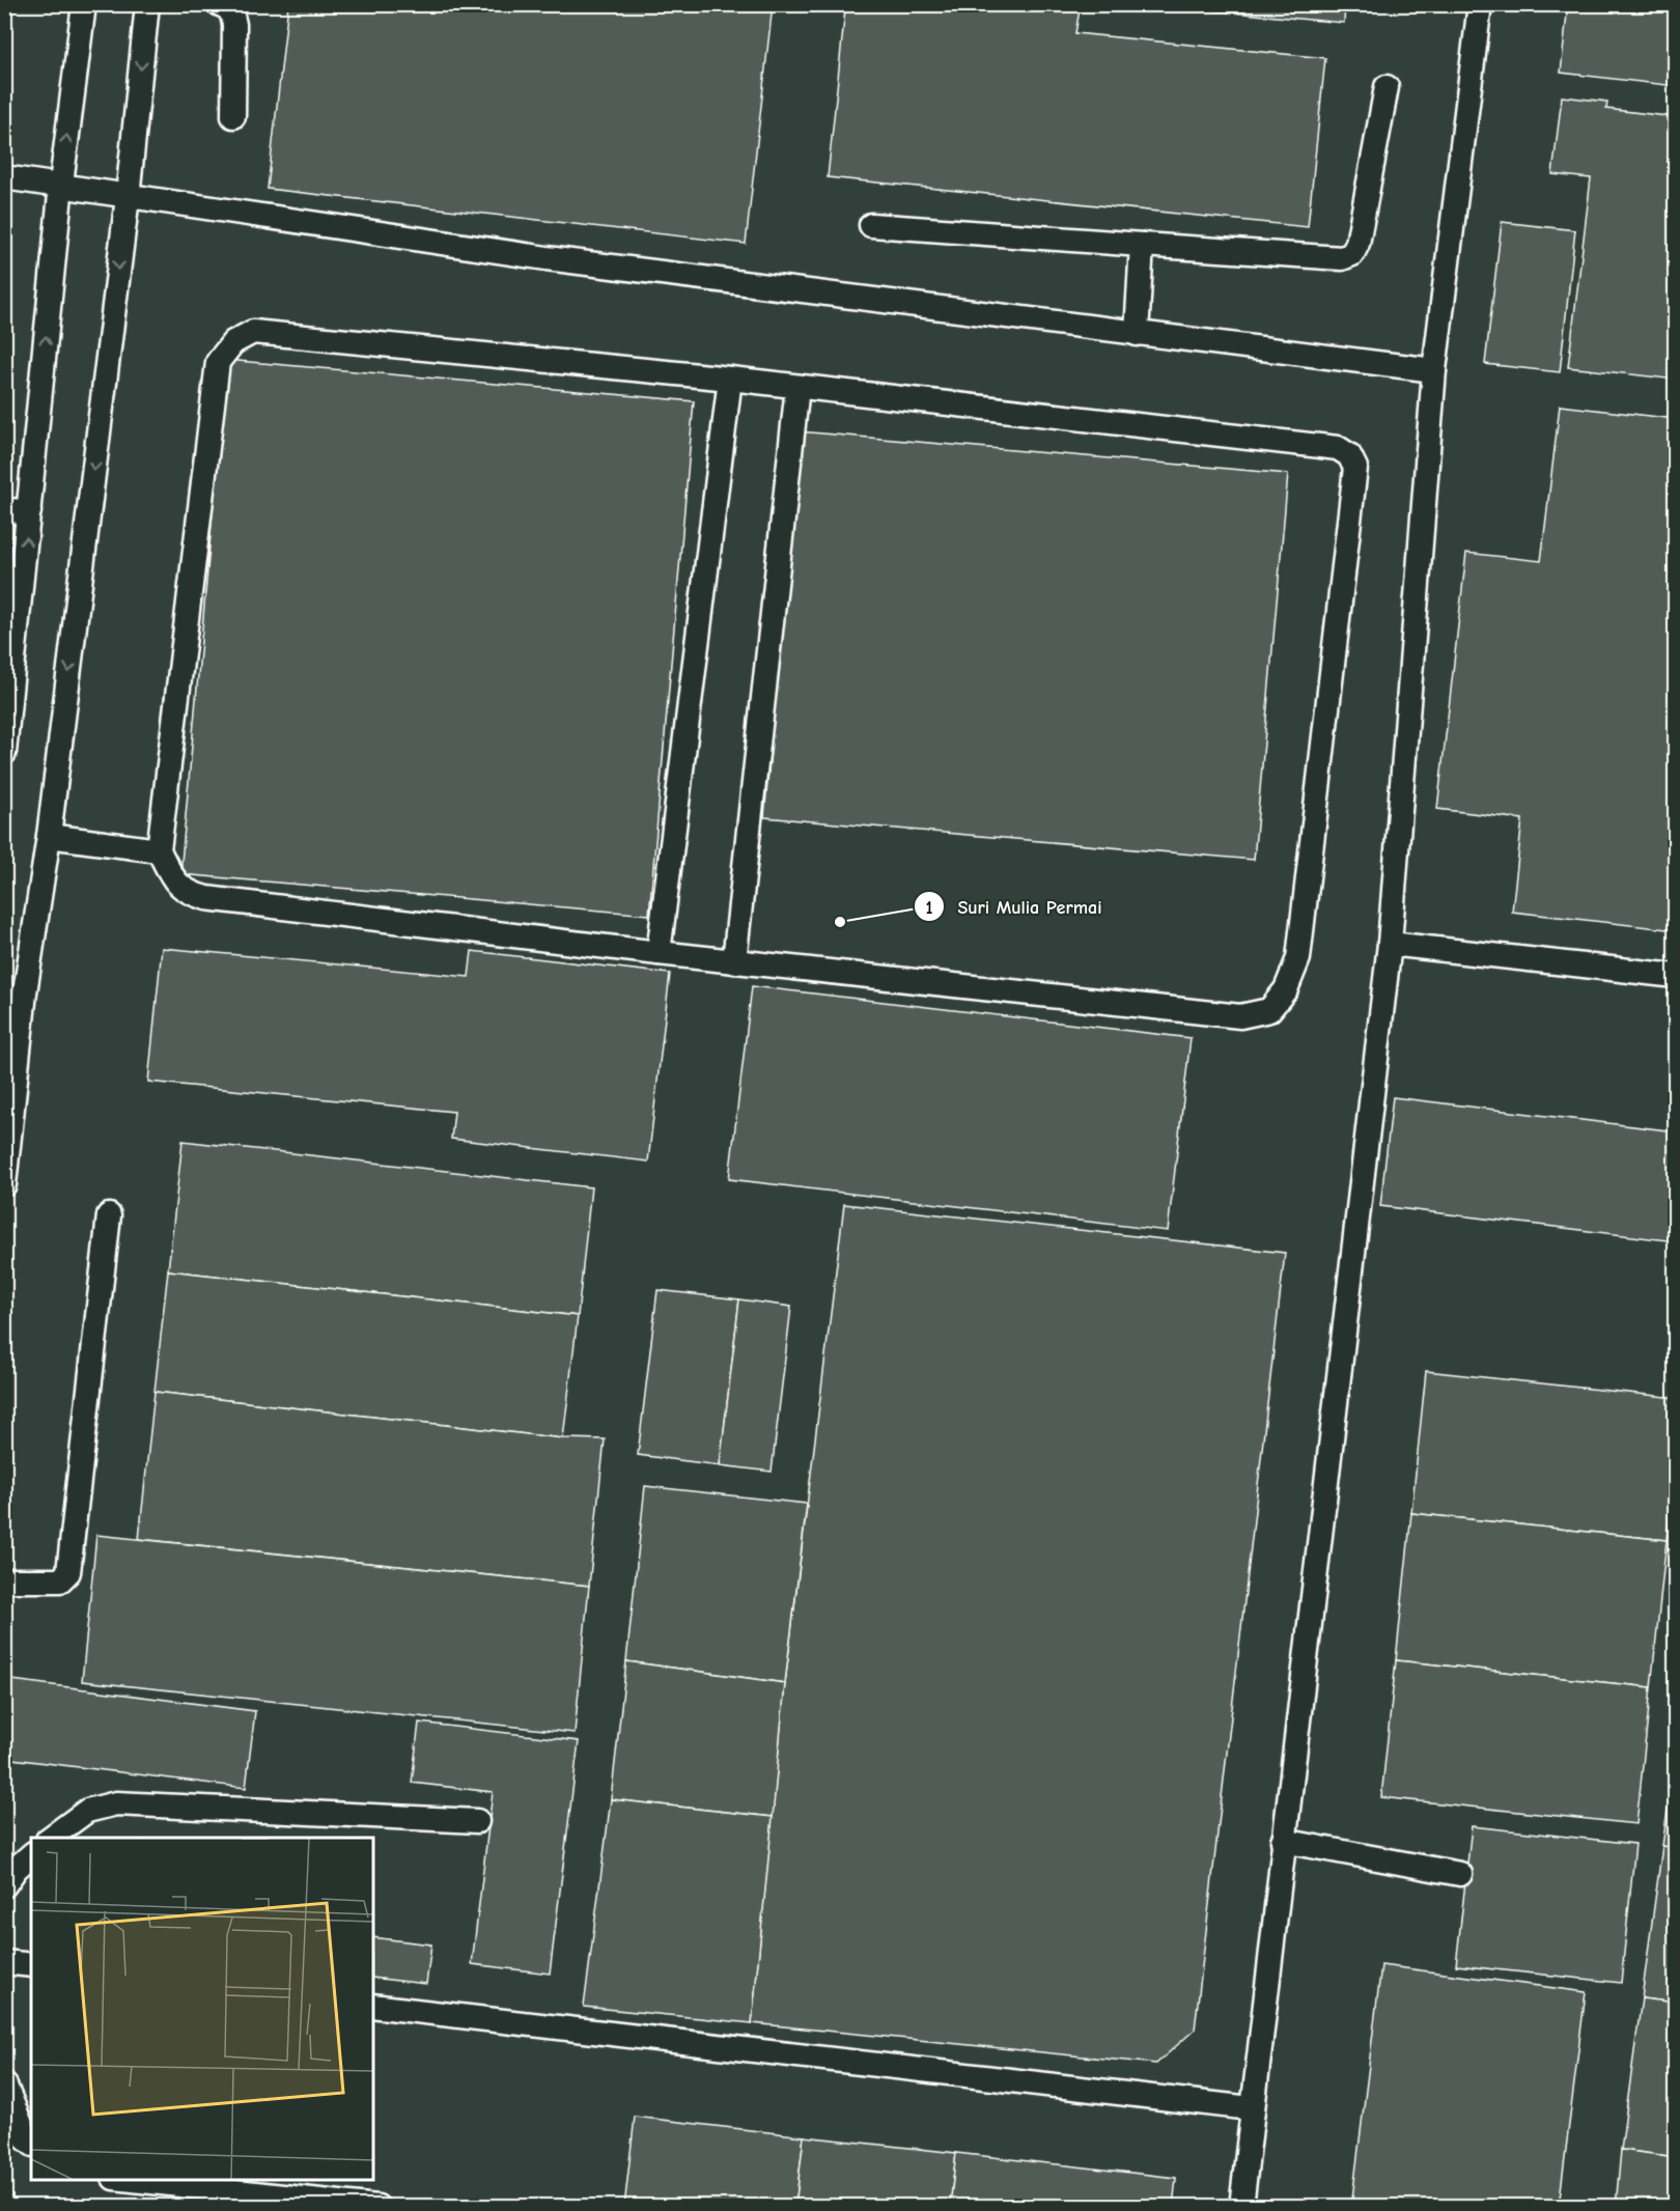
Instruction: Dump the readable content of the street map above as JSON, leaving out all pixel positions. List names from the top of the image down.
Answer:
{
  "places": ["Suri Mulia Permai"]
}
